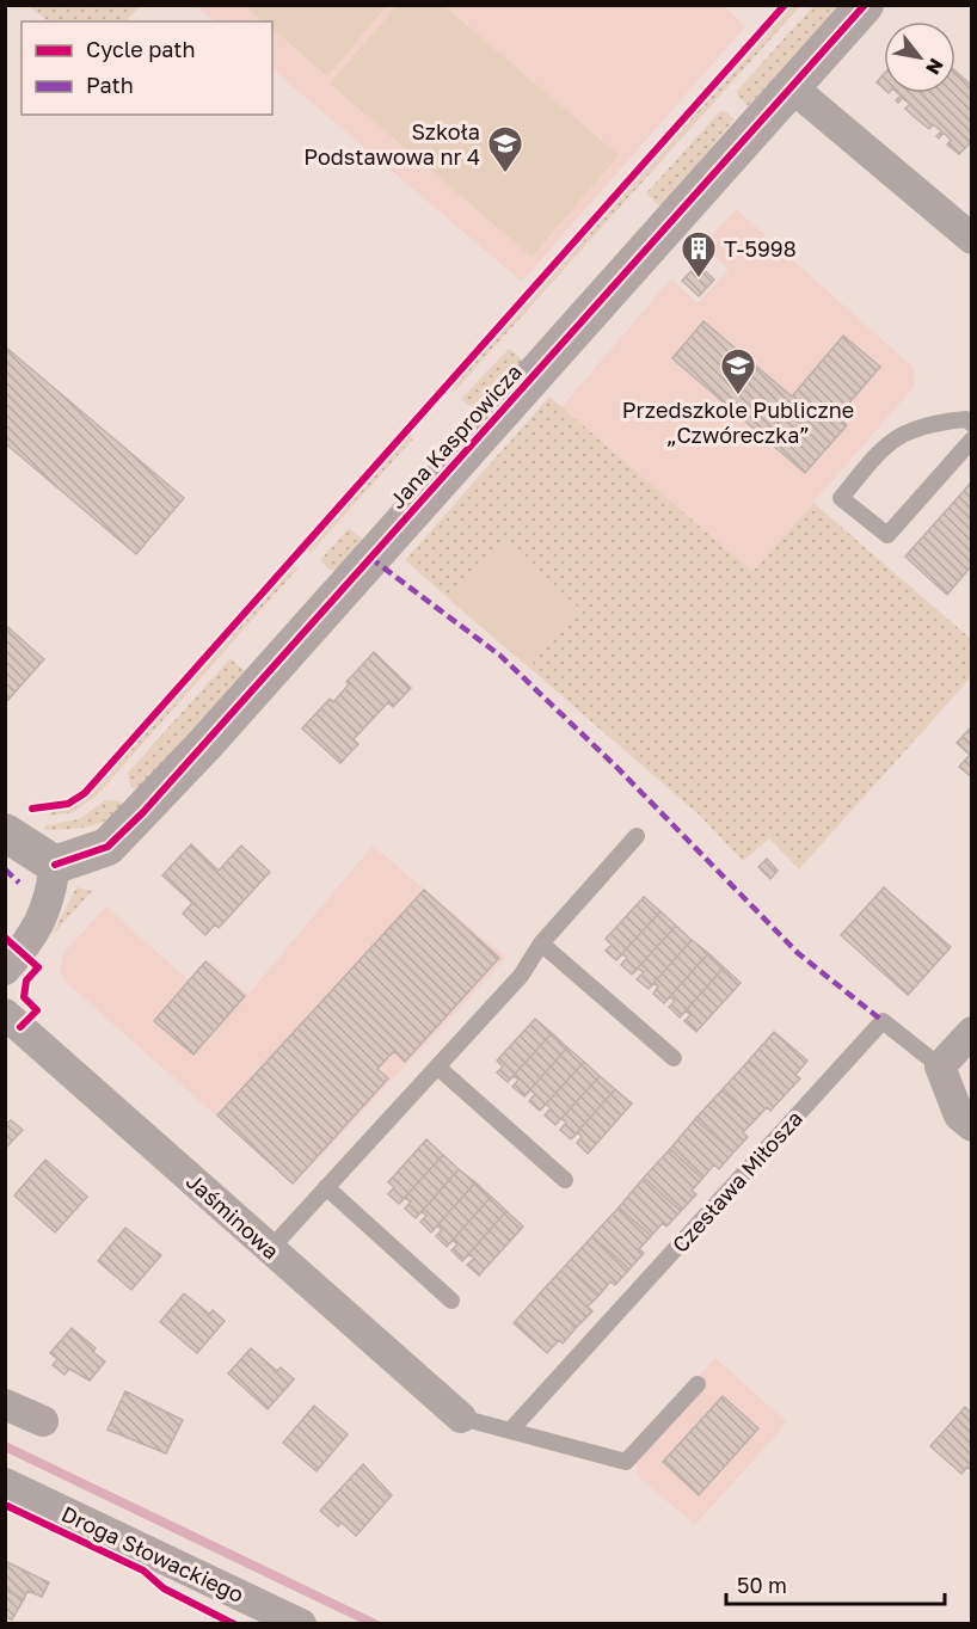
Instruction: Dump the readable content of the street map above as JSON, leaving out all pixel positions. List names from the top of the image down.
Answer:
{
  "streets": {
    "street": ["Jana Kasprowicza", "Jaśminowa", "Droga Słowackiego"],
    "lane": ["Czesława Miłosza"]
  },
  "places": {
    "school or university": ["Szkoła Podstawowa nr 4", "Przedszkole Publiczne „Czwóreczka”"],
    "building": ["T-5998"]
  },
  "legend": ["Cycle path", "Path"],
  "scale_bar": "50 m",
  "north": "bottom right"
}
